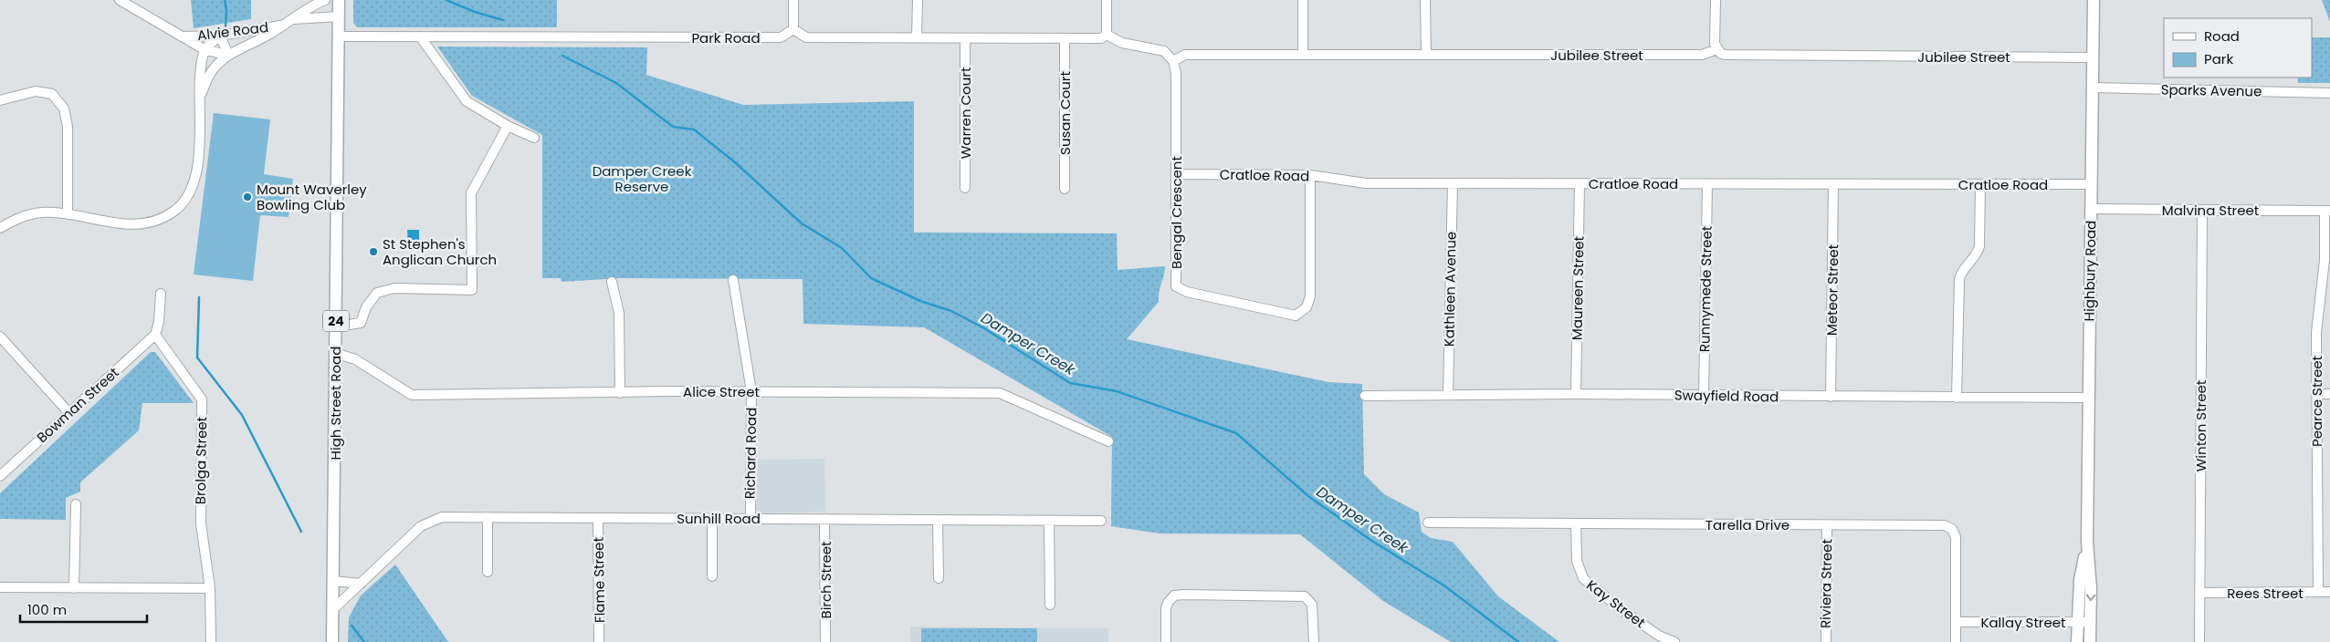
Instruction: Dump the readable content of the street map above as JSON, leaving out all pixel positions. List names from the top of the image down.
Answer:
{
  "streets": {
    "main road": ["Highbury Road", "24", "High Street Road"],
    "street": [
      "Alvie Road",
      "Park Road",
      "Jubilee Street",
      "Sparks Avenue",
      "Warren Court",
      "Susan Court",
      "Cratloe Road",
      "Malvina Street",
      "Bengal Crescent",
      "Maureen Street",
      "Kathleen Avenue",
      "Runnymede Street",
      "Meteor Street",
      "Alice Street",
      "Swayfield Road",
      "Pearce Street",
      "Bowman Street",
      "Winton Street",
      "Richard Road",
      "Brolga Street",
      "Sunhill Road",
      "Tarella Drive",
      "Flame Street",
      "Birch Street",
      "Riviera Street",
      "Rees Street",
      "Kay Street",
      "Kallay Street"
    ]
  },
  "crossings": [
    ["Alvie Road", "High Street Road"],
    ["Park Road", "High Street Road"],
    ["Jubilee Street", "Bengal Crescent"],
    ["Jubilee Street", "Highbury Road"],
    ["Sparks Avenue", "Highbury Road"],
    ["Cratloe Road", "Bengal Crescent"],
    ["Cratloe Road", "Highbury Road"],
    ["Cratloe Road", "Maureen Street"],
    ["Cratloe Road", "Kathleen Avenue"],
    ["Cratloe Road", "Runnymede Street"],
    ["Cratloe Road", "Meteor Street"],
    ["Malvina Street", "Highbury Road"],
    ["Malvina Street", "Pearce Street"],
    ["Malvina Street", "Winton Street"],
    ["Highbury Road", "Swayfield Road"],
    ["Highbury Road", "Kallay Street"],
    ["Maureen Street", "Swayfield Road"],
    ["Kathleen Avenue", "Swayfield Road"],
    ["Runnymede Street", "Swayfield Road"],
    ["Meteor Street", "Swayfield Road"],
    ["Alice Street", "High Street Road"],
    ["Alice Street", "Richard Road"],
    ["Pearce Street", "Rees Street"],
    ["High Street Road", "Sunhill Road"],
    ["Bowman Street", "Brolga Street"],
    ["Winton Street", "Rees Street"],
    ["Richard Road", "Sunhill Road"],
    ["Sunhill Road", "Flame Street"],
    ["Sunhill Road", "Birch Street"],
    ["Tarella Drive", "Riviera Street"],
    ["Tarella Drive", "Kay Street"],
    ["Tarella Drive", "Kallay Street"]
  ],
  "water": ["Damper Creek"],
  "parks": ["Damper Creek Reserve"],
  "places": ["Mount Waverley Bowling Club", "St Stephen's Anglican Church"],
  "legend": ["Road", "Park"],
  "scale_bar": "100 m"
}
